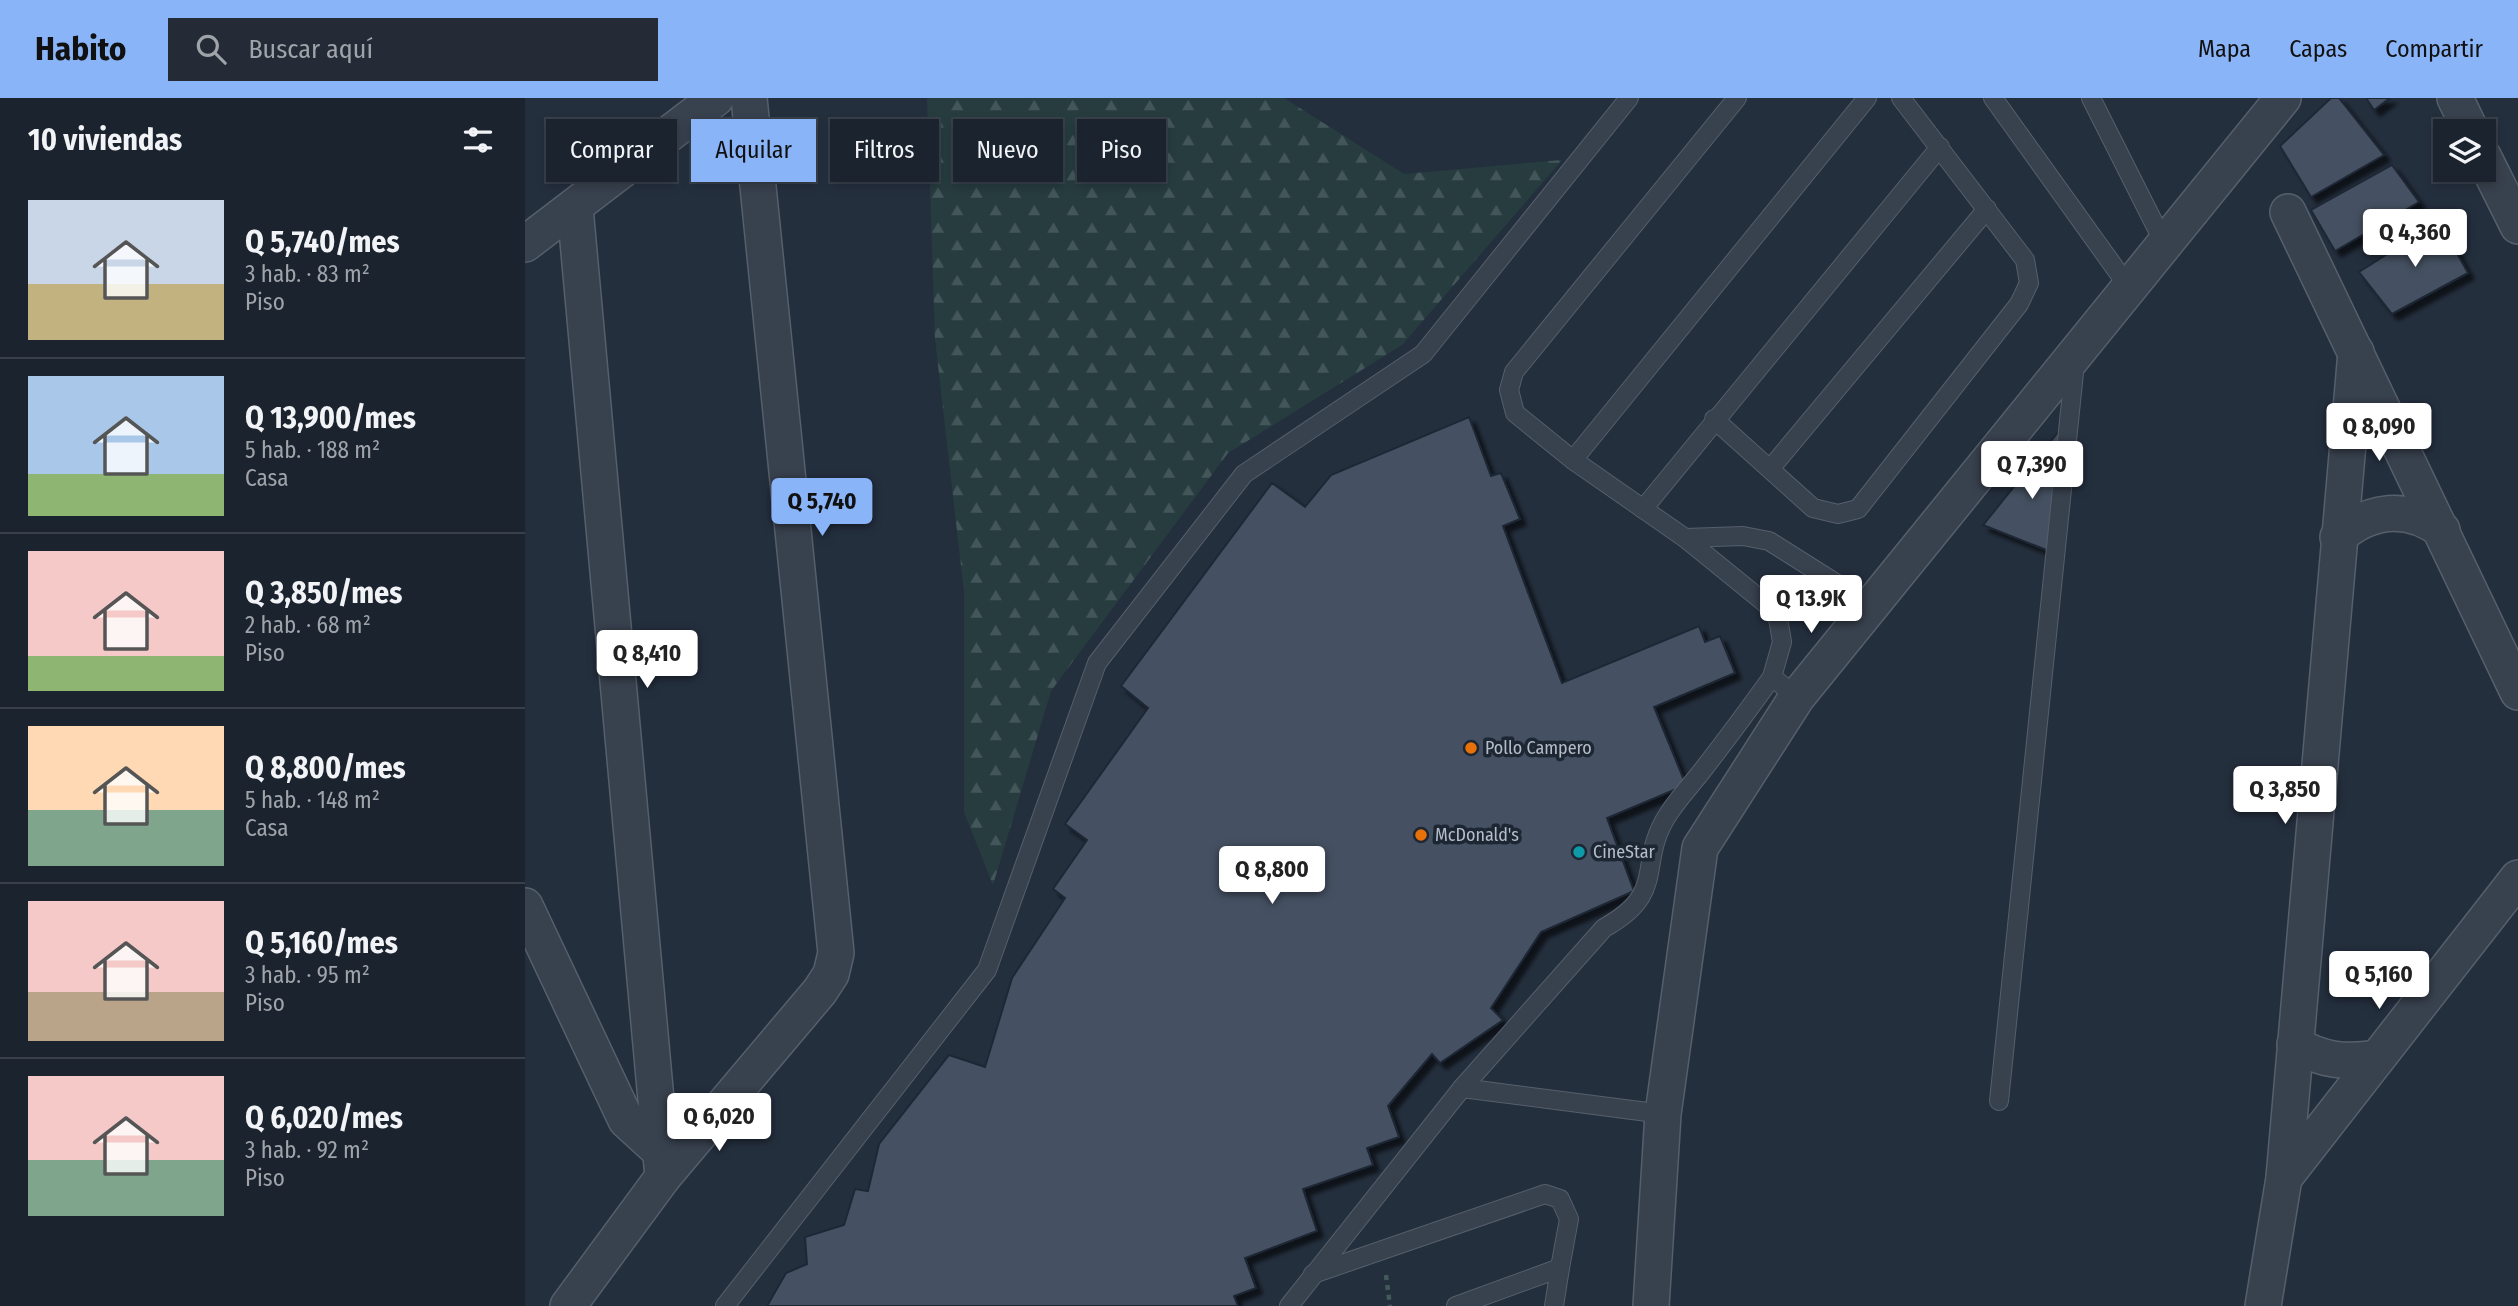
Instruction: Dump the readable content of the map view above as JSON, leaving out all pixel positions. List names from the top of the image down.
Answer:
{
  "places": ["Pollo Campero", "McDonald's", "CineStar"],
  "page": {
    "header": "Habito",
    "search": "Buscar aquí",
    "nav": ["Mapa", "Capas", "Compartir"],
    "heading": "10 viviendas",
    "chip": [
      "Comprar",
      "Alquilar",
      "Filtros",
      "Nuevo",
      "Piso"
    ],
    "list": [
      {
        "name": "Q 5,740/mes",
        "note": "3 hab. · 83 m² · Piso"
      },
      {
        "name": "Q 13,900/mes",
        "note": "5 hab. · 188 m² · Casa"
      },
      {
        "name": "Q 3,850/mes",
        "note": "2 hab. · 68 m² · Piso"
      },
      {
        "name": "Q 8,800/mes",
        "note": "5 hab. · 148 m² · Casa"
      },
      {
        "name": "Q 5,160/mes",
        "note": "3 hab. · 95 m² · Piso"
      },
      {
        "name": "Q 6,020/mes",
        "note": "3 hab. · 92 m² · Piso"
      }
    ],
    "price": [
      "Q 4,360",
      "Q 8,090",
      "Q 7,390",
      "Q 5,740",
      "Q 13.9K",
      "Q 8,410",
      "Q 3,850",
      "Q 8,800",
      "Q 5,160",
      "Q 6,020"
    ]
  }
}
